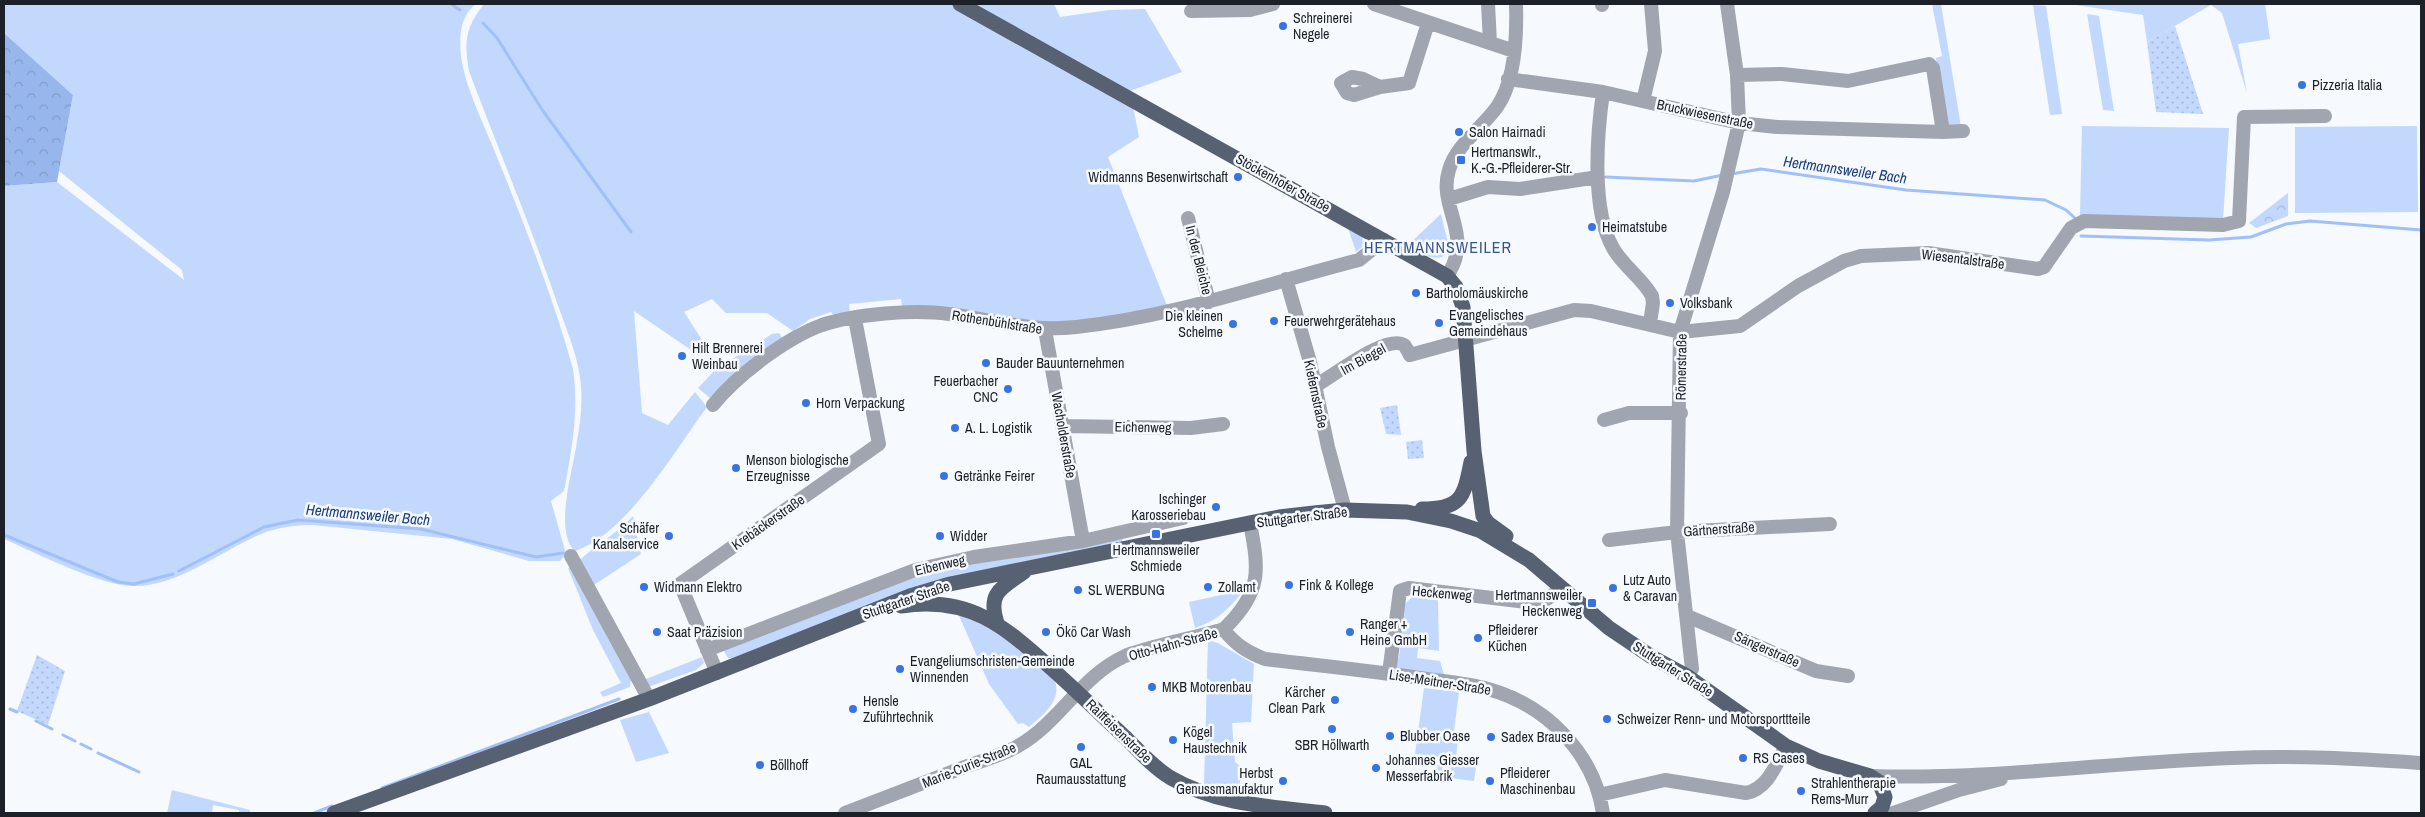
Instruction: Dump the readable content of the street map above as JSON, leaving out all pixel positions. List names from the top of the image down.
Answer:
{
  "streets": {
    "main road": ["Stöckenhofer Straße", "Stuttgarter Straße", "Raiffeisenstraße"],
    "street": [
      "Bruckwiesenstraße",
      "Wiesentalstraße",
      "In der Bleiche",
      "Rothenbühlstraße",
      "Im Biegel",
      "Römerstraße",
      "Kiefernstraße",
      "Eichenweg",
      "Wacholderstraße",
      "Krebäckerstraße",
      "Gärtnerstraße",
      "Eibenweg",
      "Heckenweg",
      "Otto-Hahn-Straße",
      "Sängerstraße",
      "Lise-Meitner-Straße",
      "Marie-Curie-Straße"
    ]
  },
  "crossings": [
    ["Bruckwiesenstraße", "Römerstraße"],
    ["Stöckenhofer Straße", "Wiesentalstraße"],
    ["Stöckenhofer Straße", "Rothenbühlstraße"],
    ["Stöckenhofer Straße", "Im Biegel"],
    ["Wiesentalstraße", "Im Biegel"],
    ["Wiesentalstraße", "Römerstraße"],
    ["In der Bleiche", "Rothenbühlstraße"],
    ["Rothenbühlstraße", "Kiefernstraße"],
    ["Rothenbühlstraße", "Wacholderstraße"],
    ["Rothenbühlstraße", "Krebäckerstraße"],
    ["Im Biegel", "Kiefernstraße"],
    ["Römerstraße", "Stuttgarter Straße"],
    ["Römerstraße", "Gärtnerstraße"],
    ["Römerstraße", "Sängerstraße"],
    ["Kiefernstraße", "Stuttgarter Straße"],
    ["Eichenweg", "Wacholderstraße"],
    ["Wacholderstraße", "Eibenweg"],
    ["Stuttgarter Straße", "Krebäckerstraße"],
    ["Stuttgarter Straße", "Heckenweg"],
    ["Stuttgarter Straße", "Otto-Hahn-Straße"],
    ["Stuttgarter Straße", "Raiffeisenstraße"],
    ["Krebäckerstraße", "Eibenweg"],
    ["Heckenweg", "Lise-Meitner-Straße"],
    ["Otto-Hahn-Straße", "Lise-Meitner-Straße"],
    ["Otto-Hahn-Straße", "Raiffeisenstraße"],
    ["Otto-Hahn-Straße", "Marie-Curie-Straße"],
    ["Raiffeisenstraße", "Marie-Curie-Straße"]
  ],
  "districts": ["HERTMANNSWEILER"],
  "water": ["Hertmannsweiler Bach"],
  "places": {
    "other": [
      "Schreinerei Negele",
      "Pizzeria Italia",
      "Salon Hairnadi",
      "Widmanns Besenwirtschaft",
      "Heimatstube",
      "Bartholomäuskirche",
      "Volksbank",
      "Feuerwehrgerätehaus",
      "Evangelisches Gemeindehaus",
      "Die kleinen Schelme",
      "Hilt Brennerei Weinbau",
      "Bauder Bauunternehmen",
      "Feuerbacher CNC",
      "Horn Verpackung",
      "A. L. Logistik",
      "Menson biologische Erzeugnisse",
      "Getränke Feirer",
      "Ischinger Karosseriebau",
      "Schäfer Kanalservice",
      "Widder",
      "Fink & Kollege",
      "Widmann Elektro",
      "Zollamt",
      "Lutz Auto & Caravan",
      "SL WERBUNG",
      "Saat Präzision",
      "Ökö Car Wash",
      "Ranger + Heine GmbH",
      "Pfleiderer Küchen",
      "Evangeliumschristen-Gemeinde Winnenden",
      "MKB Motorenbau",
      "Kärcher Clean Park",
      "Hensle Zuführtechnik",
      "Schweizer Renn- und Motorsporttteile",
      "SBR Höllwarth",
      "Blubber Oase",
      "Sadex Brause",
      "Kögel Haustechnik",
      "GAL Raumausstattung",
      "RS Cases",
      "Böllhoff",
      "Johannes Giesser Messerfabrik",
      "Herbst Genussmanufaktur",
      "Pfleiderer Maschinenbau",
      "Strahlentherapie Rems-Murr"
    ],
    "transit": ["Hertmanswlr., K.-G.-Pfleiderer-Str.", "Hertmannsweiler Schmiede", "Hertmannsweiler Heckenweg"]
  }
}
